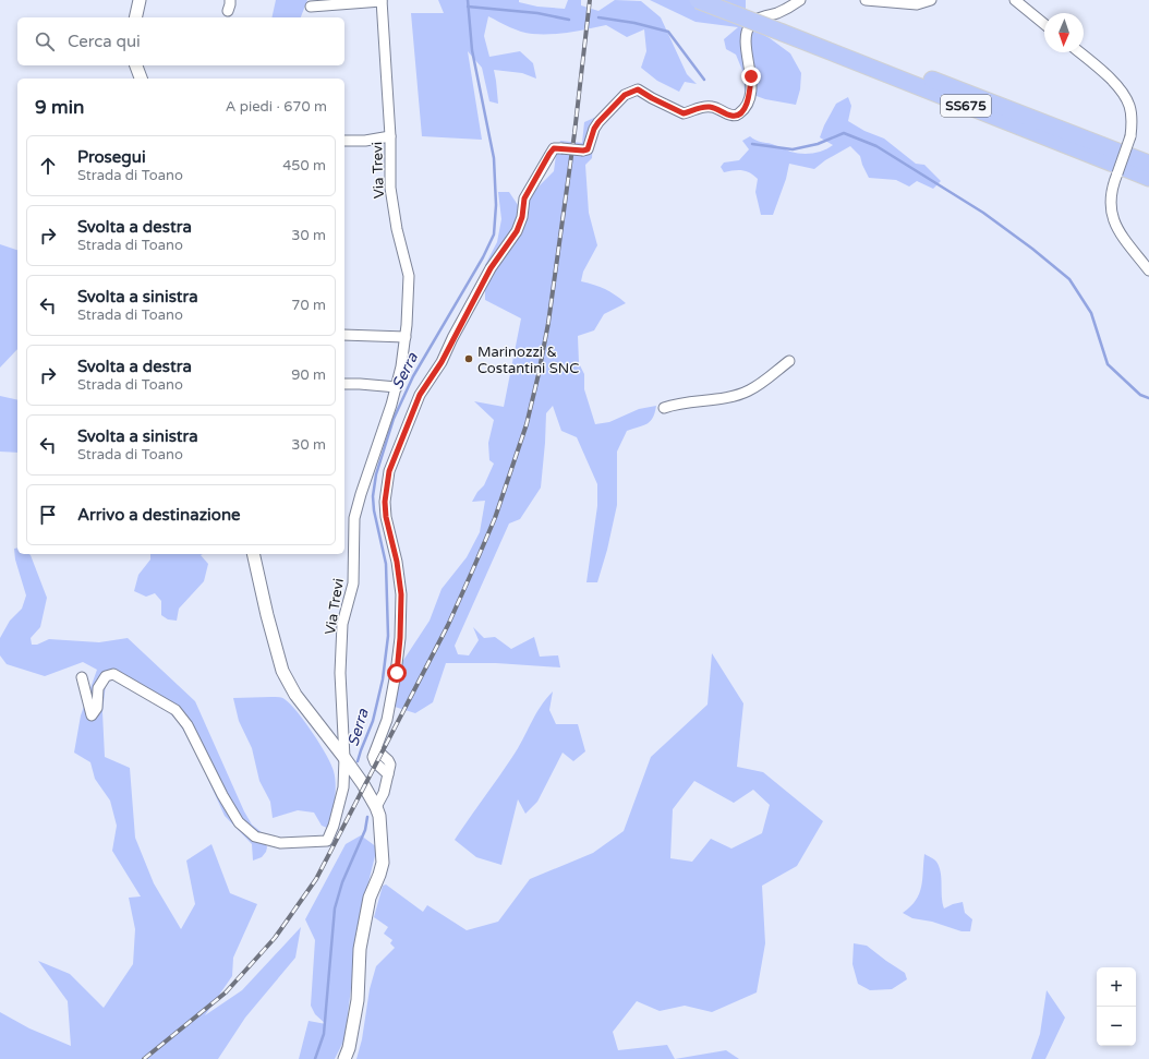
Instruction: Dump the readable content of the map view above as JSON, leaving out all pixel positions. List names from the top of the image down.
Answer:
{
  "streets": {
    "highway": ["SS675"],
    "street": ["Via Trevi"]
  },
  "water": ["Serra"],
  "places": ["Marinozzi & Costantini SNC"],
  "north": "bottom",
  "page": {
    "search": "Cerca qui",
    "heading": ["9 min", "A piedi · 670 m"],
    "list": [
      ["Prosegui", "Strada di Toano", "450 m"],
      ["Svolta a destra", "Strada di Toano", "30 m"],
      ["Svolta a sinistra", "Strada di Toano", "70 m"],
      ["Svolta a destra", "Strada di Toano", "90 m"],
      ["Svolta a sinistra", "Strada di Toano", "30 m"],
      "Arrivo a destinazione"
    ],
    "map_buttons": ["+", "−"]
  }
}
